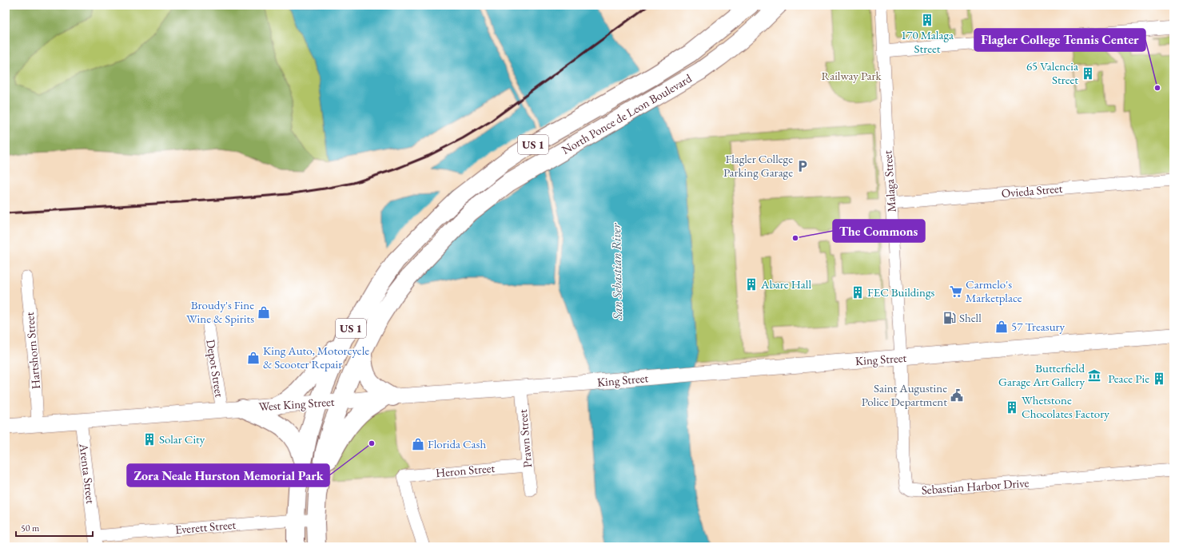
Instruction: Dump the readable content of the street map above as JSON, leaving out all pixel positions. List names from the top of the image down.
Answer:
{
  "streets": {
    "highway": ["North Ponce de Leon Boulevard", "US 1"],
    "main road": ["King Street", "West King Street"],
    "street": [
      "Malaga Street",
      "Ovieda Street",
      "Hartshorn Street",
      "Depot Street",
      "Prawn Street",
      "Heron Street",
      "Arenta Street",
      "Sebastian Harbor Drive",
      "Everett Street"
    ]
  },
  "crossings": [
    ["North Ponce de Leon Boulevard", "US 1"],
    ["North Ponce de Leon Boulevard", "West King Street"],
    ["US 1", "West King Street"],
    ["US 1", "Everett Street"],
    ["Malaga Street", "Ovieda Street"],
    ["Malaga Street", "King Street"],
    ["Malaga Street", "Sebastian Harbor Drive"],
    ["Hartshorn Street", "West King Street"],
    ["King Street", "West King Street"],
    ["King Street", "Sebastian Harbor Drive"],
    ["Depot Street", "West King Street"],
    ["West King Street", "Prawn Street"],
    ["West King Street", "Arenta Street"],
    ["Prawn Street", "Heron Street"],
    ["Arenta Street", "Everett Street"]
  ],
  "water": ["San Sebastian River"],
  "parks": ["Railway Park"],
  "places": {
    "building": [
      "170 Malaga Street",
      "65 Valencia Street",
      "Abare Hall",
      "FEC Buildings",
      "Peace Pie",
      "Whetstone Chocolates Factory",
      "Solar City"
    ],
    "other": ["Flagler College Tennis Center", "The Commons", "Zora Neale Hurston Memorial Park"],
    "parking": ["Flagler College Parking Garage"],
    "supermarket": ["Carmelo's Marketplace"],
    "shop": [
      "Broudy's Fine Wine & Spirits",
      "57 Treasury",
      "King Auto, Motorcycle & Scooter Repair",
      "Florida Cash"
    ],
    "fuel station": ["Shell"],
    "museum": ["Butterfield Garage Art Gallery"],
    "public building": ["Saint Augustine Police Department"]
  },
  "scale_bar": "50 m"
}
